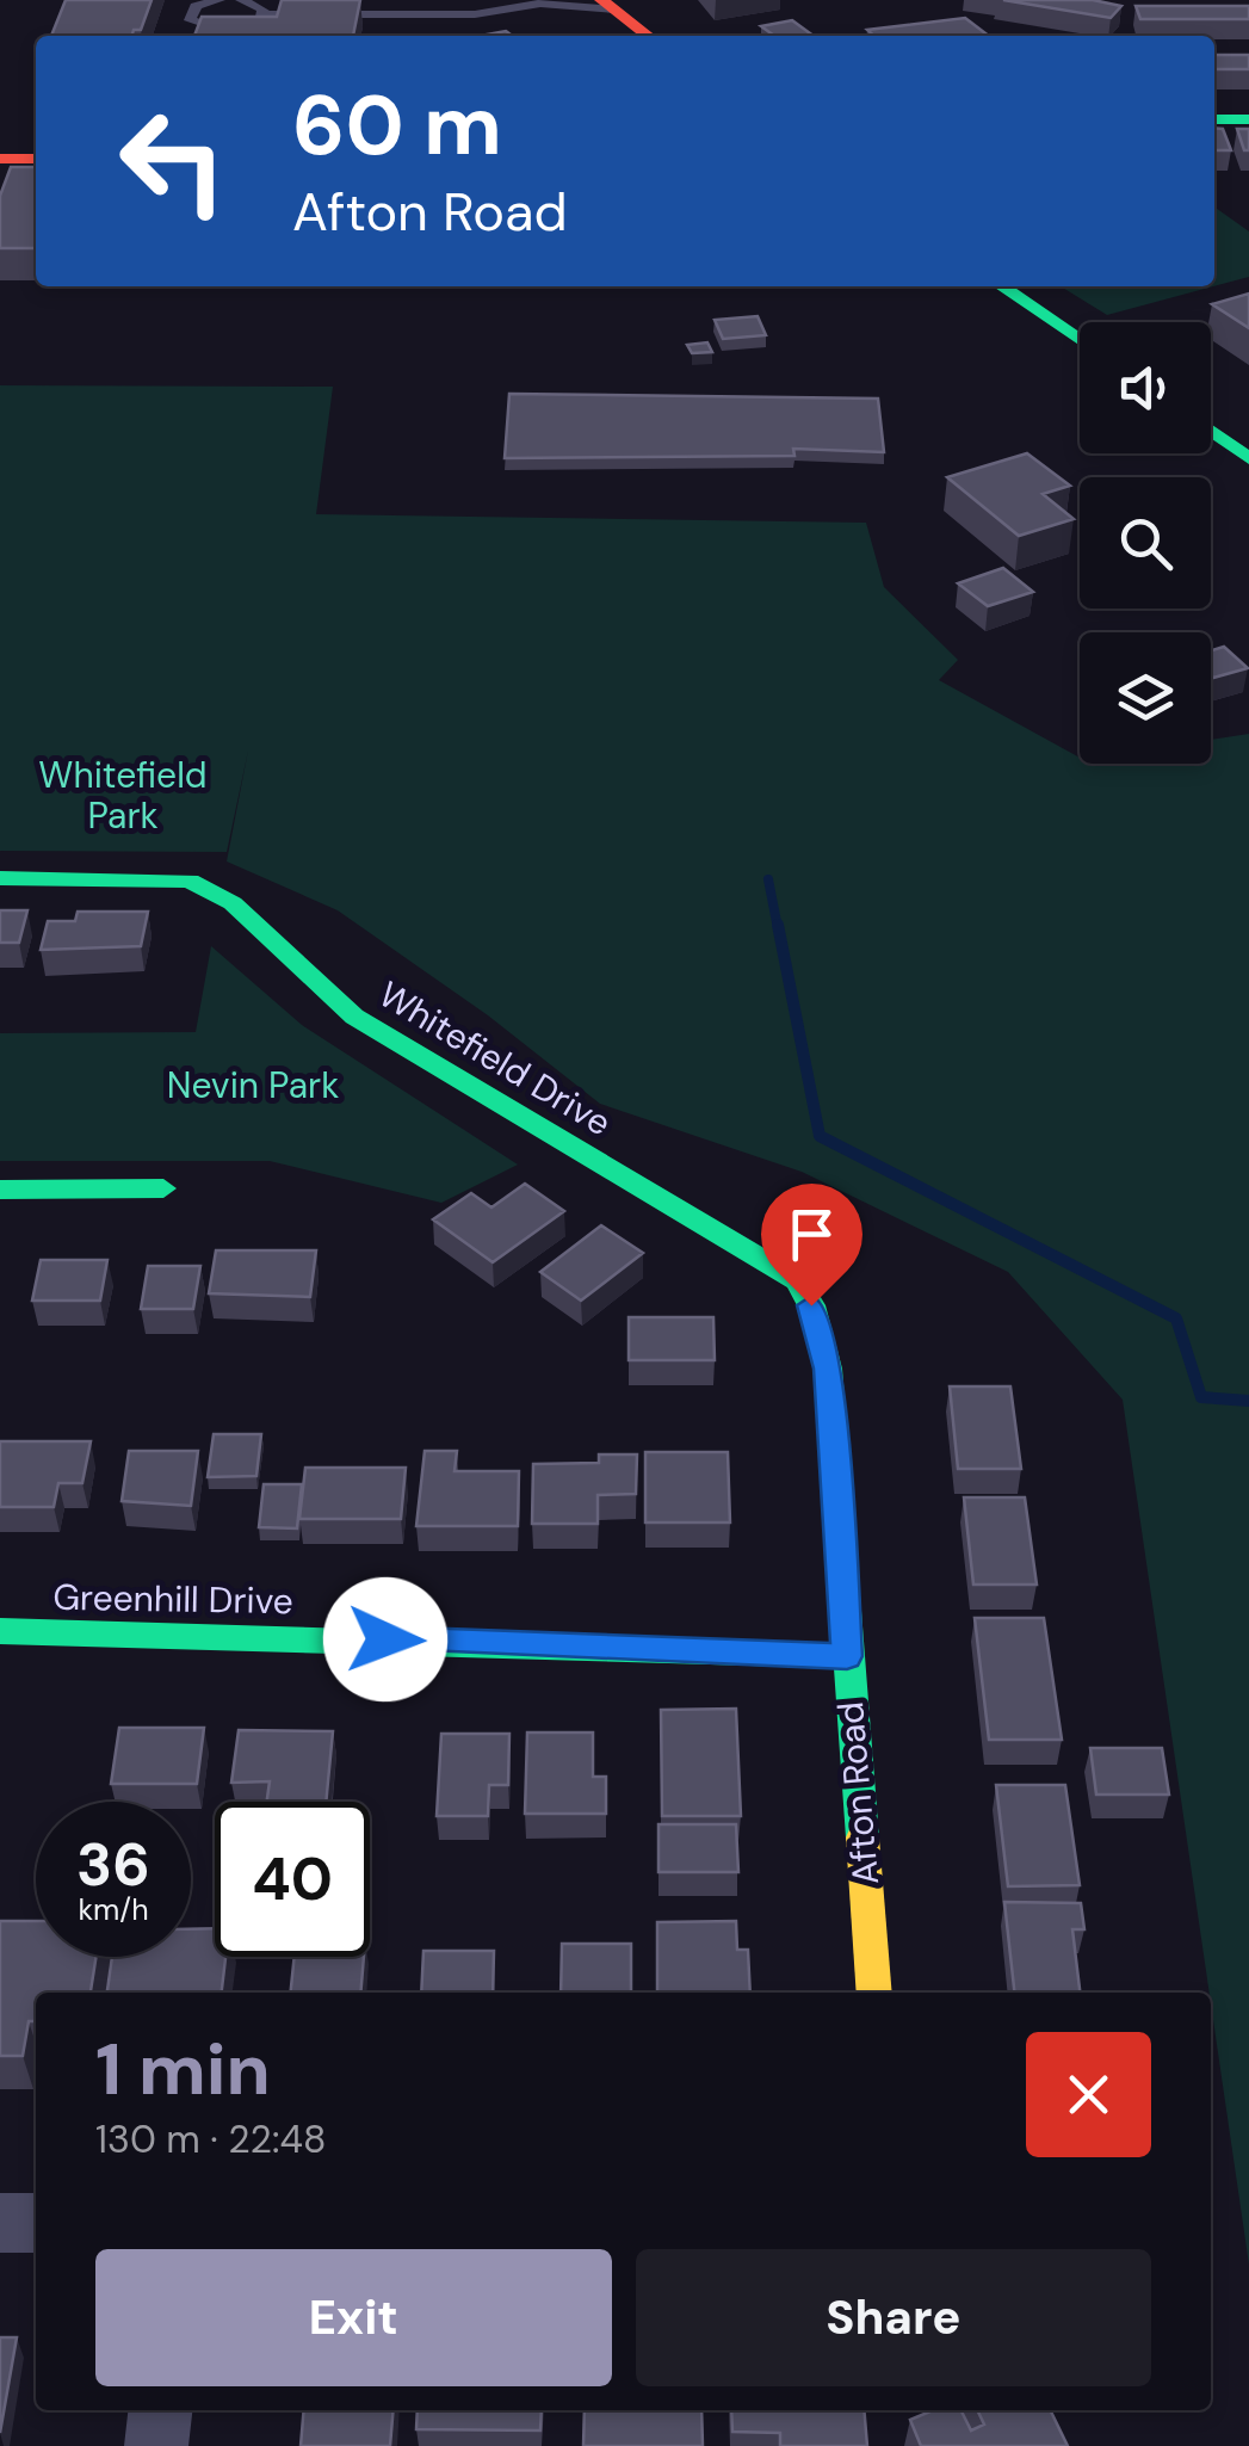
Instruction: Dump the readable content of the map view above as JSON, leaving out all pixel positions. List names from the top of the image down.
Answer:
{
  "streets": {
    "street": ["Whitefield Drive", "Greenhill Drive", "Afton Road"]
  },
  "crossings": [
    ["Whitefield Drive", "Afton Road"],
    ["Greenhill Drive", "Afton Road"]
  ],
  "parks": ["Whitefield Park", "Nevin Park"],
  "page": {
    "turn": ["60 m", "Afton Road"],
    "speed": "36 km/h",
    "limit": "40",
    "heading": ["1 min", "130 m · 22:48"],
    "buttons": ["Exit", "Share"]
  }
}
